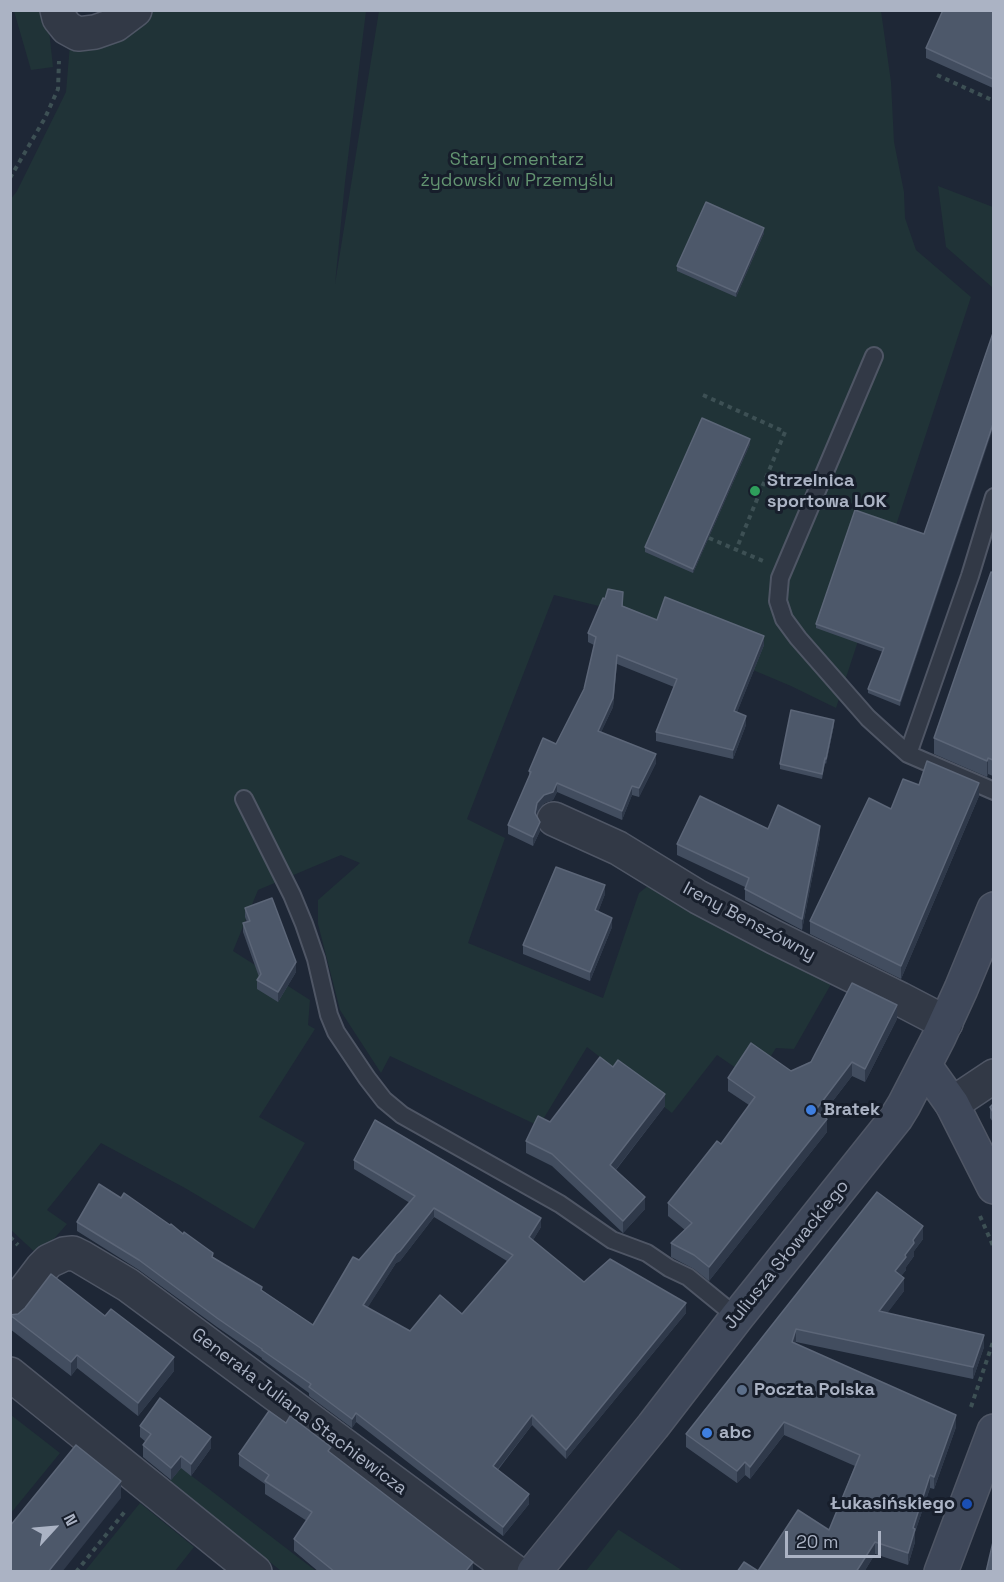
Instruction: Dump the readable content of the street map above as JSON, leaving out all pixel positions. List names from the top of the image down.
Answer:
{
  "streets": {
    "street": ["Ireny Benszówny", "Juliusza Słowackiego", "Generała Juliana Stachiewicza"]
  },
  "crossings": [
    ["Ireny Benszówny", "Juliusza Słowackiego"]
  ],
  "parks": ["Stary cmentarz żydowski w Przemyślu"],
  "places": [
    "Strzelnica sportowa LOK",
    "Bratek",
    "Poczta Polska",
    "abc",
    "Łukasińskiego"
  ],
  "scale_bar": "20 m",
  "north": "top right"
}
